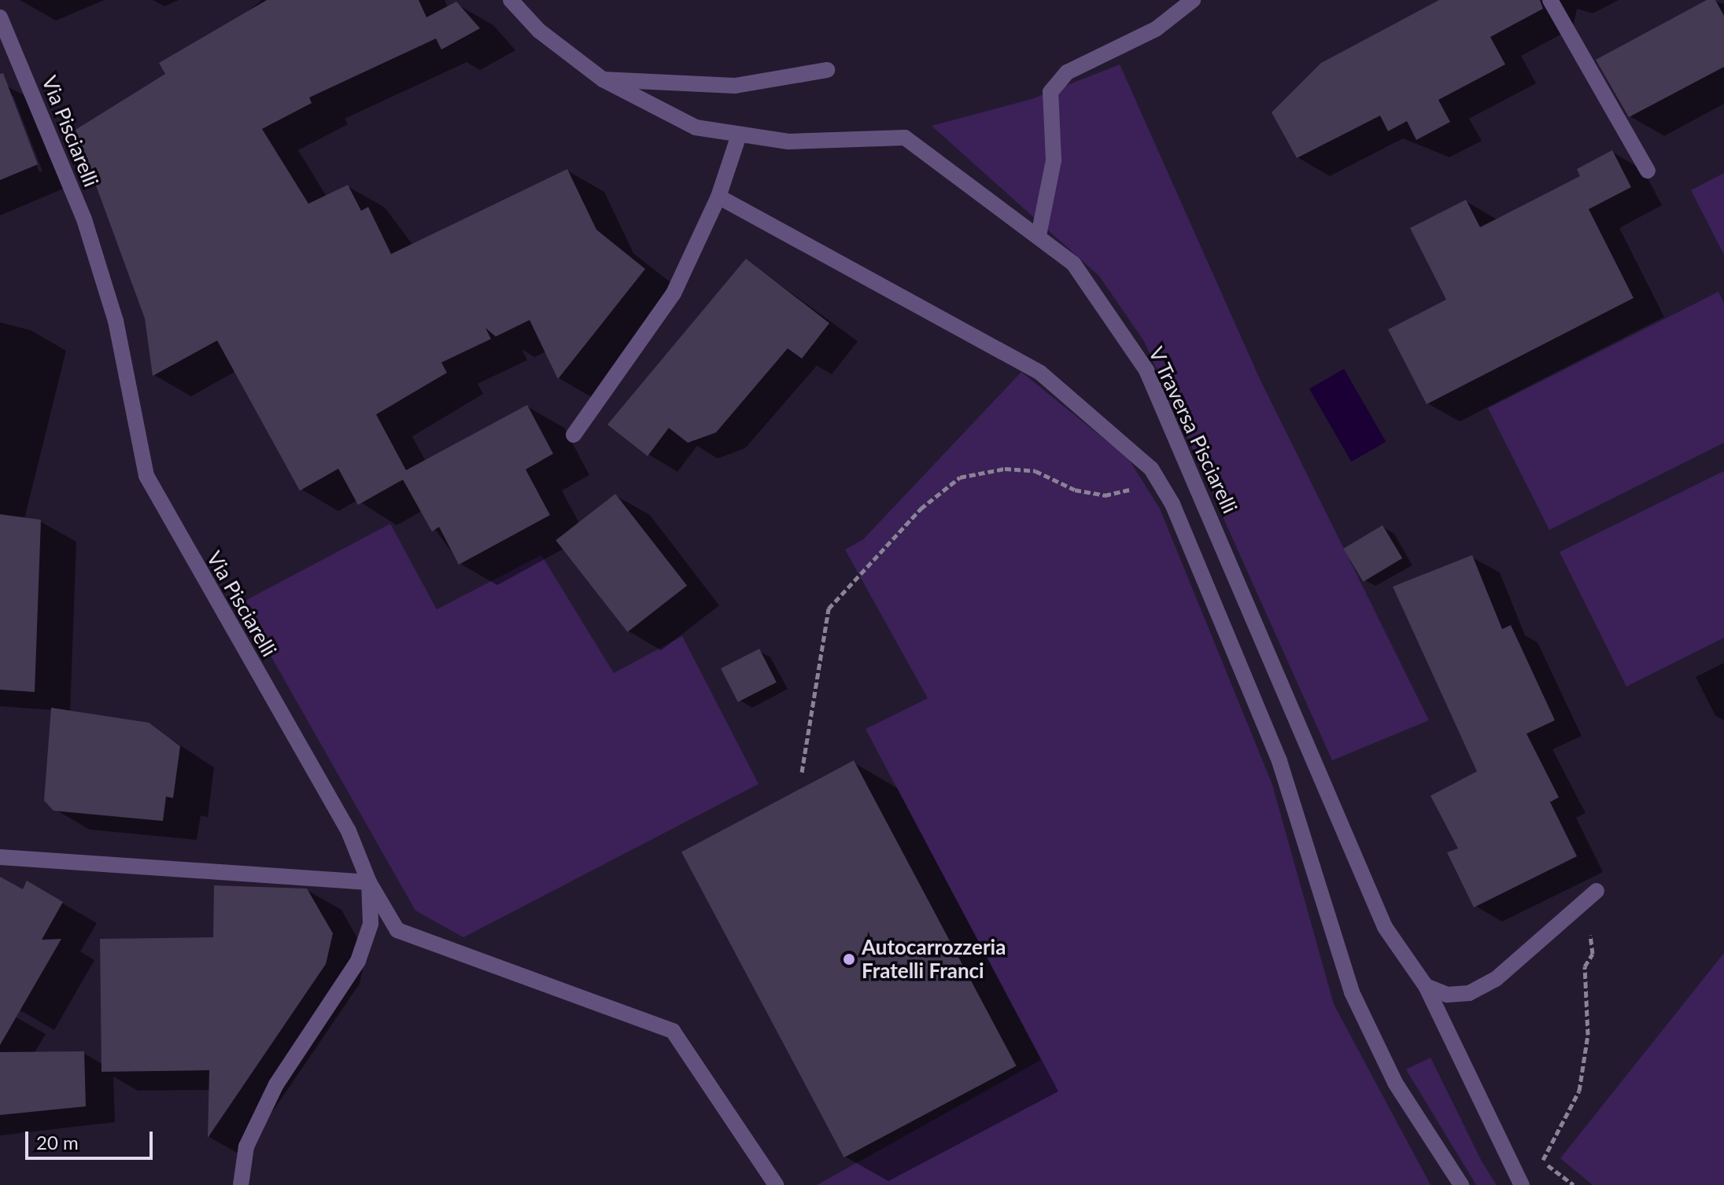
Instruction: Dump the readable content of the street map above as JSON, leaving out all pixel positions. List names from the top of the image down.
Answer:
{
  "streets": {
    "street": ["Via Pisciarelli", "V Traversa Pisciarelli"]
  },
  "places": ["Autocarrozzeria Fratelli Franci"],
  "scale_bar": "20 m"
}
